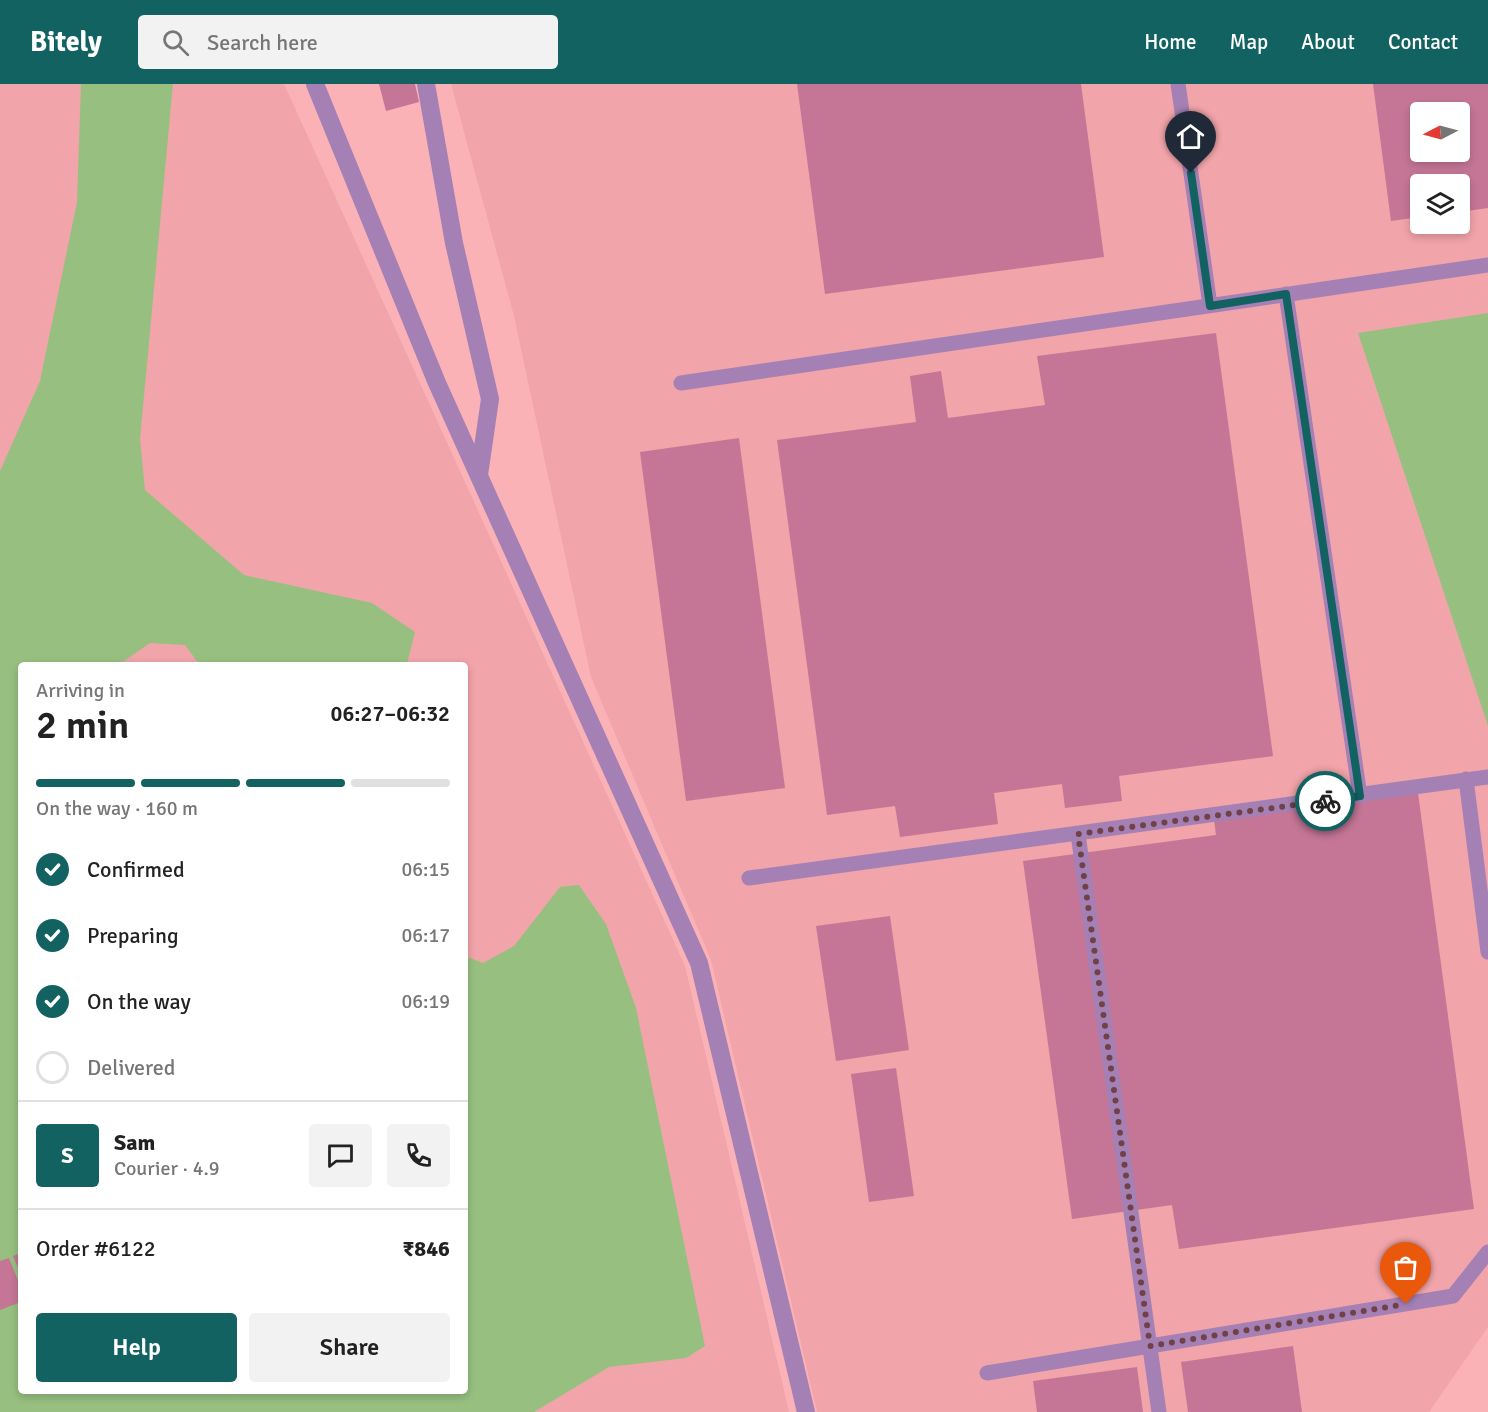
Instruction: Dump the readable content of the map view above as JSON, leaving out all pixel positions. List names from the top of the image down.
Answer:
{
  "north": "left",
  "page": {
    "header": "Bitely",
    "search": "Search here",
    "nav": [
      "Home",
      "Map",
      "About",
      "Contact"
    ],
    "heading": ["2 min", "Arriving in", "06:27–06:32"],
    "panel": [
      "Sam",
      "Courier · 4.9",
      "Order #6122",
      "₹846"
    ],
    "bar": "On the way · 160 m",
    "list": [
      ["Confirmed", "06:15"],
      ["Preparing", "06:17"],
      ["On the way", "06:19"],
      "Delivered"
    ],
    "round": "S",
    "buttons": ["Help", "Share"]
  }
}
